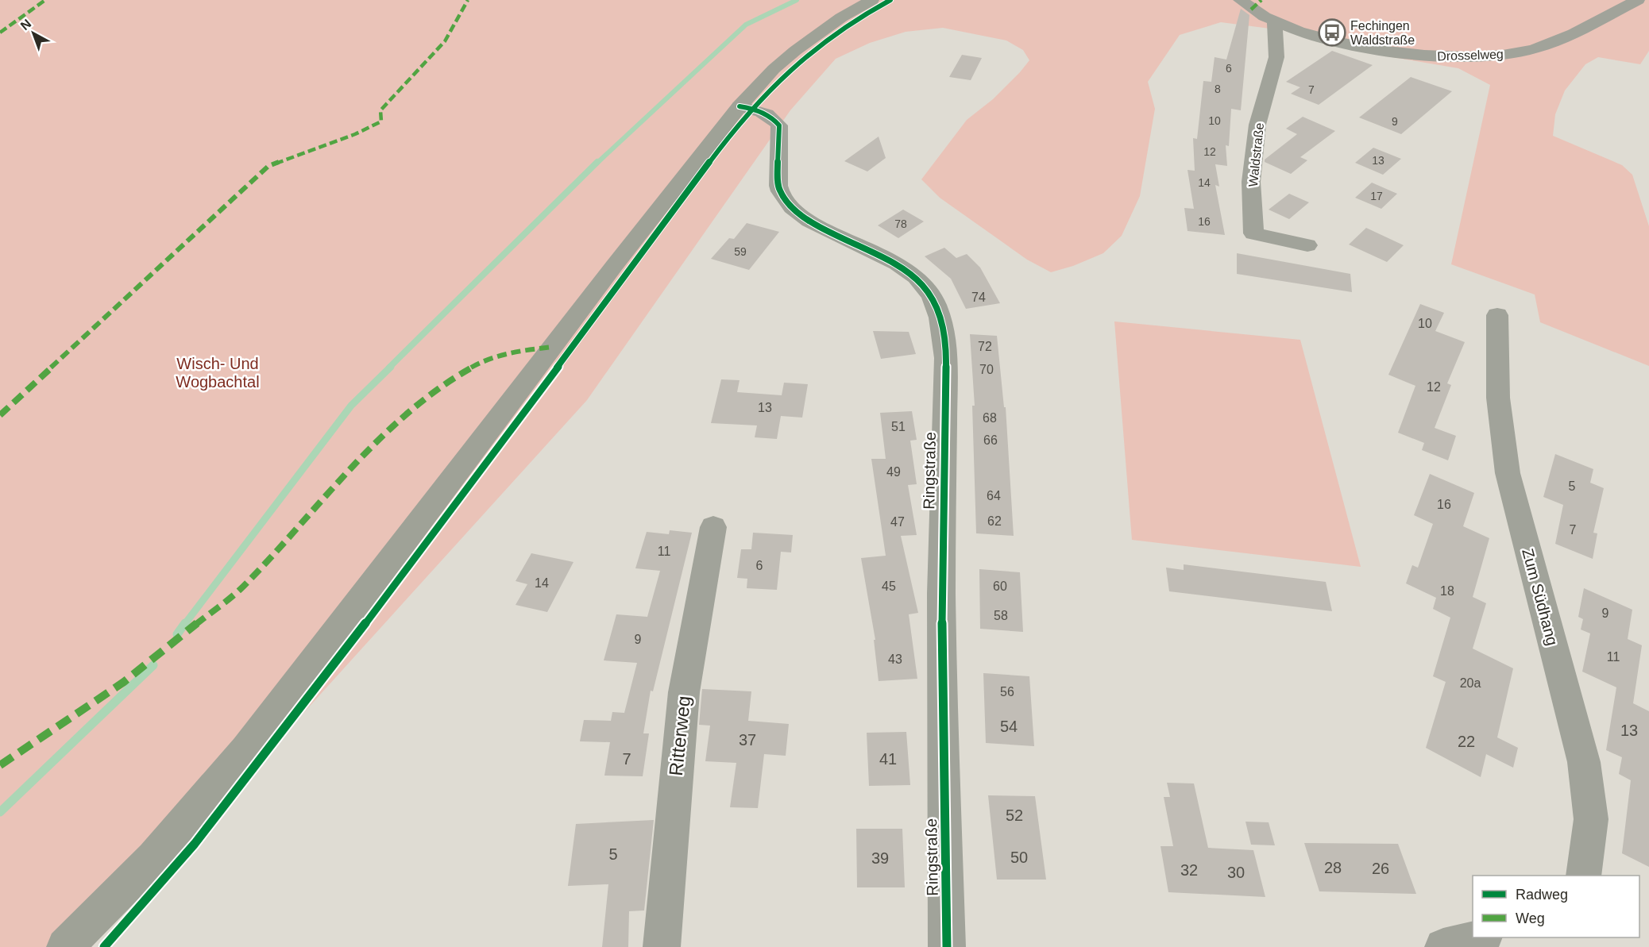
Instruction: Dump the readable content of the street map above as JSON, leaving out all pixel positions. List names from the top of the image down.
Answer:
{
  "streets": {
    "street": [
      "Drosselweg",
      "Waldstraße",
      "Ringstraße",
      "Zum Südhang",
      "Ritterweg"
    ]
  },
  "crossings": [
    ["Drosselweg", "Waldstraße"]
  ],
  "parks": ["Wisch- Und Wogbachtal"],
  "places": {
    "bus stop": ["Fechingen Waldstraße"]
  },
  "house_numbers": [
    "6",
    "8",
    "7",
    "10",
    "9",
    "12",
    "13",
    "14",
    "17",
    "16",
    "78",
    "59",
    "74",
    "10",
    "72",
    "70",
    "12",
    "13",
    "68",
    "51",
    "66",
    "49",
    "5",
    "64",
    "16",
    "62",
    "47",
    "7",
    "11",
    "6",
    "14",
    "45",
    "60",
    "18",
    "9",
    "58",
    "9",
    "11",
    "43",
    "20a",
    "56",
    "54",
    "13",
    "37",
    "22",
    "7",
    "41",
    "52",
    "5",
    "50",
    "39",
    "28",
    "26",
    "32",
    "30"
  ],
  "legend": ["Radweg", "Weg"],
  "north": "top left"
}
